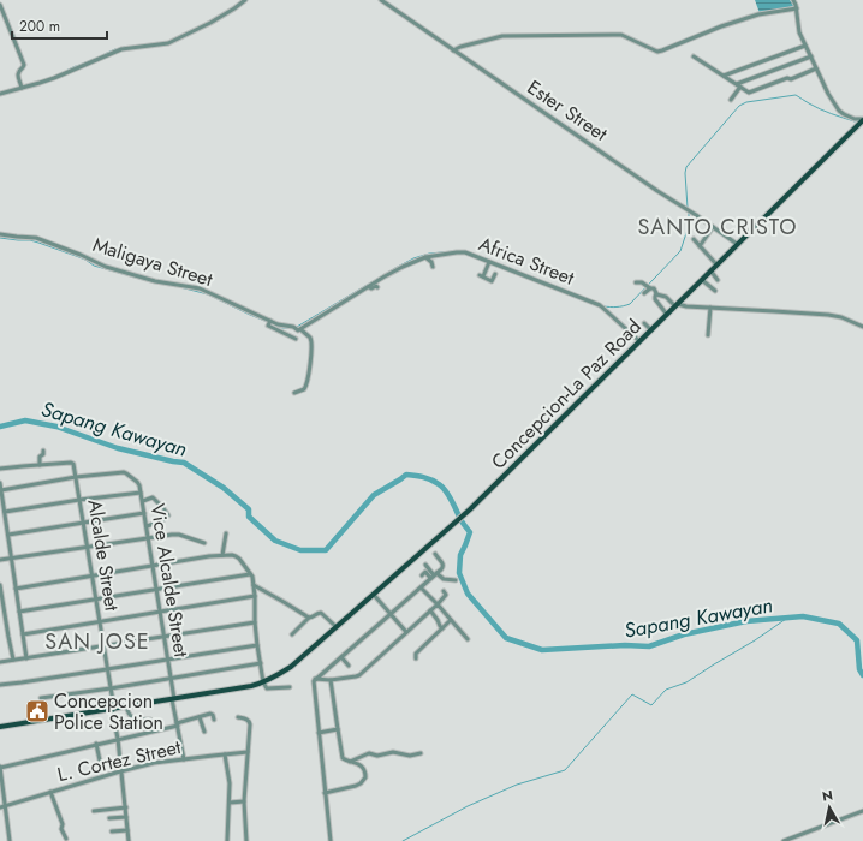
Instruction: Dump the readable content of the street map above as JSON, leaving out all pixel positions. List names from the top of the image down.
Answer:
{
  "streets": {
    "main road": ["Concepcion-La Paz Road"],
    "street": [
      "Ester Street",
      "Africa Street",
      "Maligaya Street",
      "Alcalde Street",
      "Vice Alcalde Street",
      "L. Cortez Street"
    ]
  },
  "crossings": [
    ["Ester Street", "Concepcion-La Paz Road"],
    ["Africa Street", "Maligaya Street"],
    ["Africa Street", "Concepcion-La Paz Road"],
    ["Concepcion-La Paz Road", "Alcalde Street"],
    ["Concepcion-La Paz Road", "Vice Alcalde Street"],
    ["Alcalde Street", "Vice Alcalde Street"],
    ["Alcalde Street", "L. Cortez Street"],
    ["Vice Alcalde Street", "L. Cortez Street"]
  ],
  "districts": ["SANTO CRISTO", "SAN JOSE"],
  "water": ["Sapang Kawayan"],
  "places": {
    "public building": ["Concepcion Police Station"]
  },
  "scale_bar": "200 m",
  "north": "top"
}
